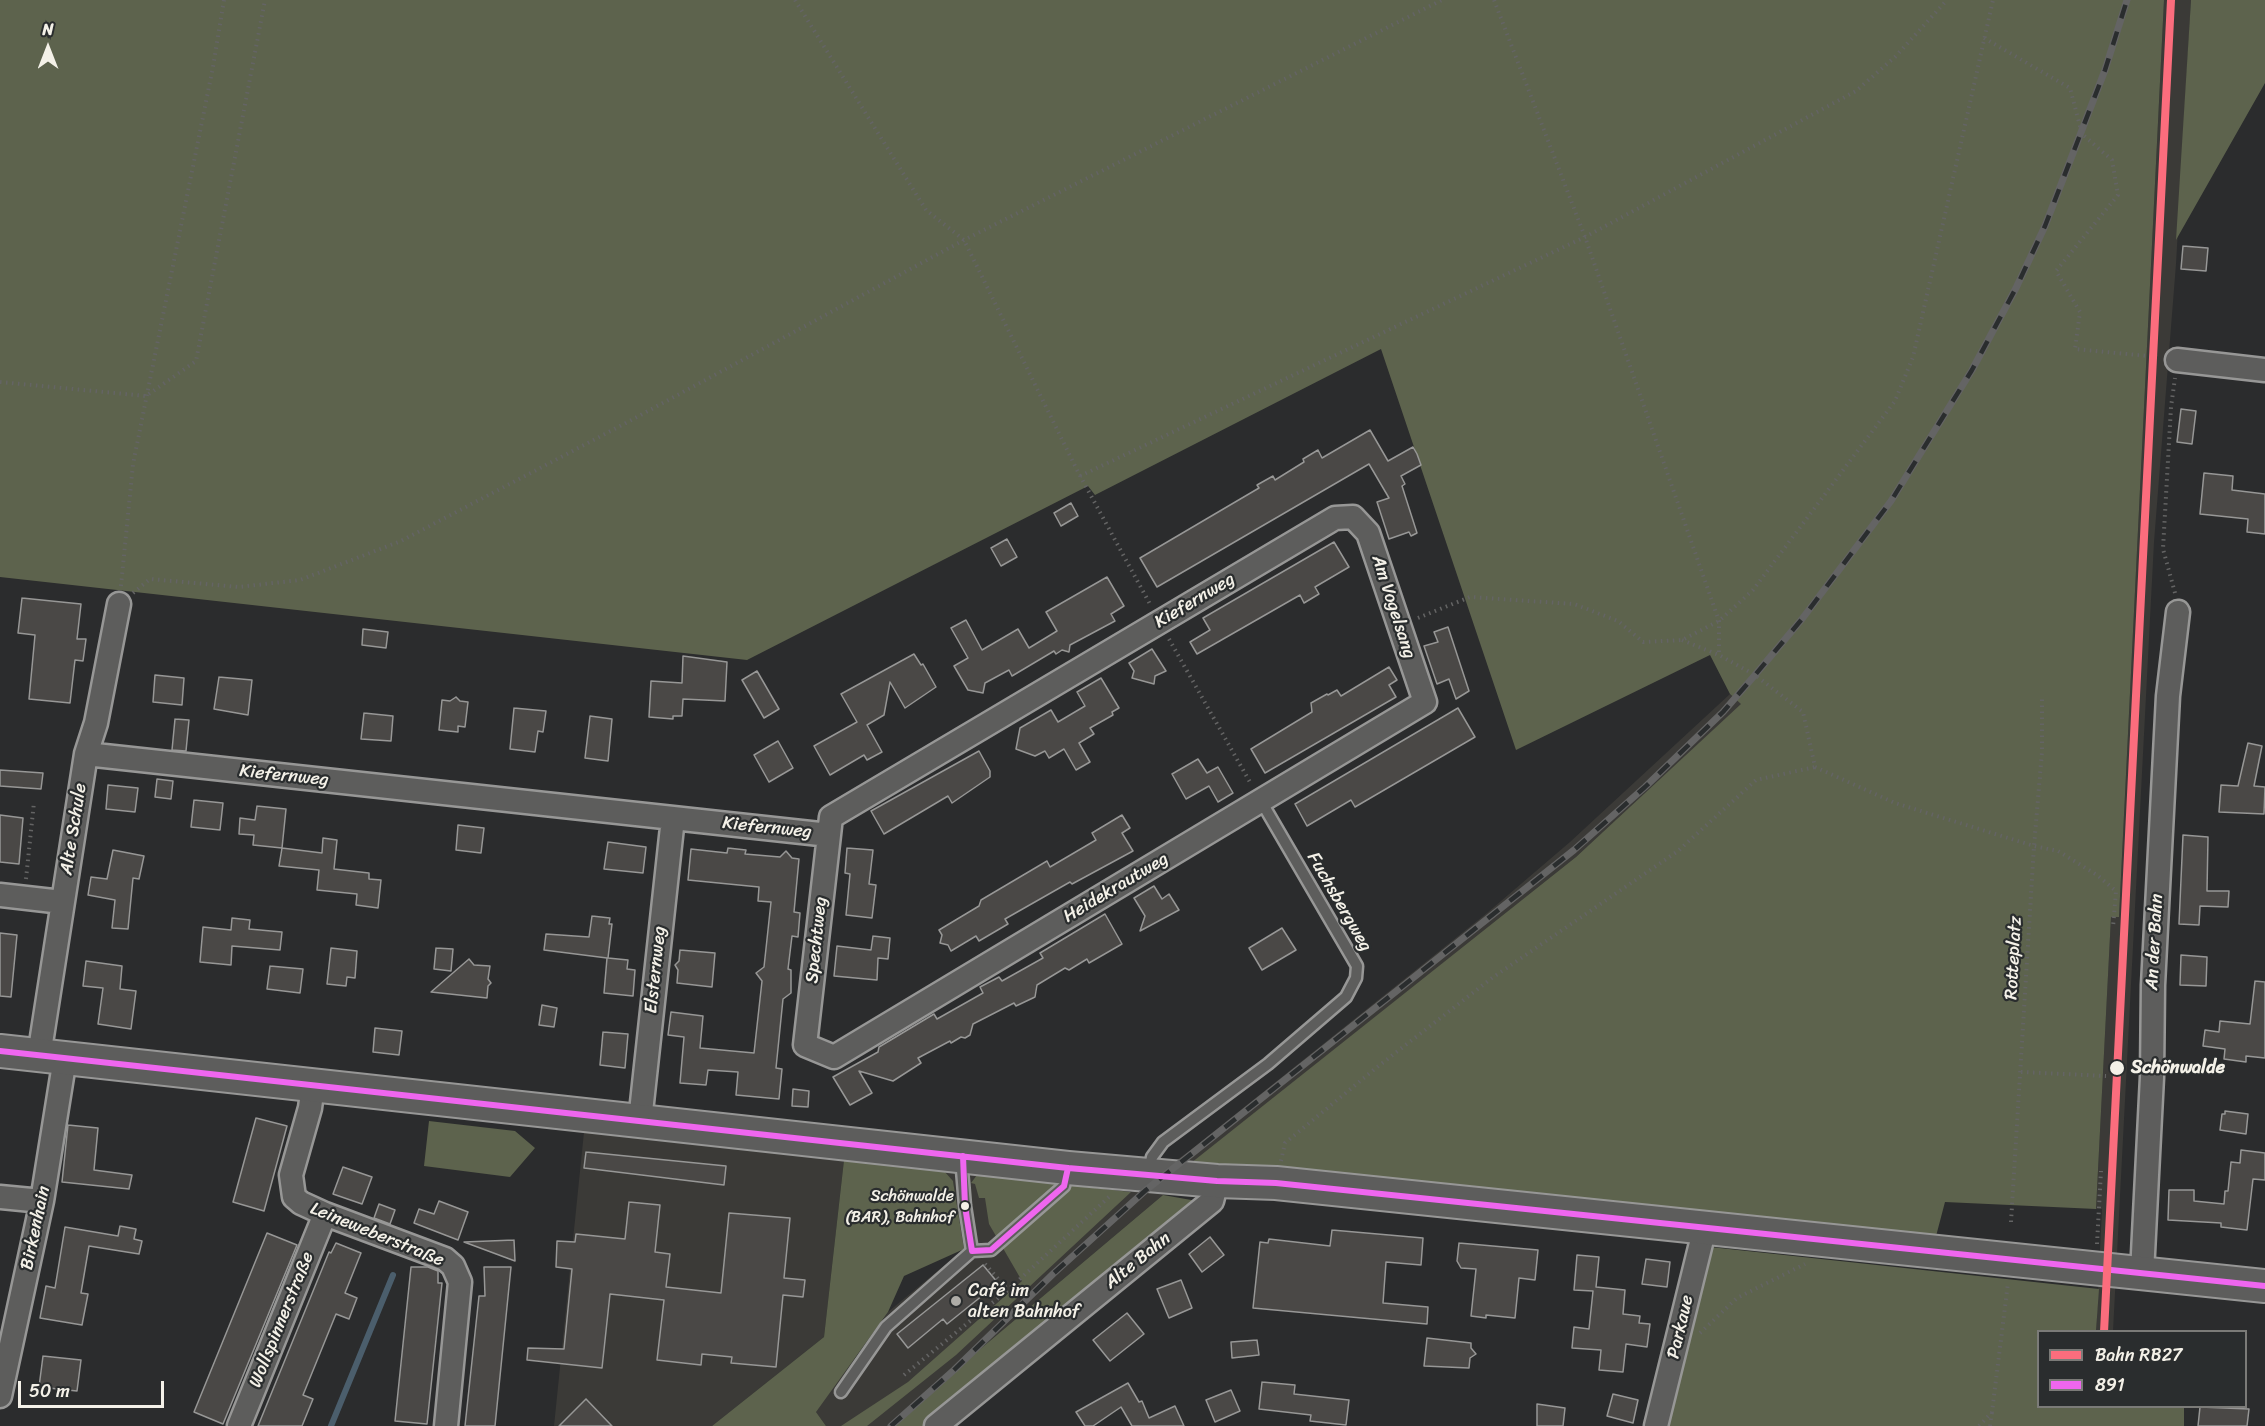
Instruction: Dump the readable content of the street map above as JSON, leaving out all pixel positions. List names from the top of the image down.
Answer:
{
  "streets": {
    "street": [
      "Kiefernweg",
      "Am Vogelsang",
      "Alte Schule",
      "Heidekrautweg",
      "Spechtweg",
      "An der Bahn",
      "Elsternweg",
      "Birkenhain",
      "Leineweberstraße",
      "Alte Bahn",
      "Wollspinnerstraße",
      "Parkaue"
    ],
    "lane": ["Fuchsbergweg"],
    "path": ["Rotteplatz"]
  },
  "crossings": [
    ["Kiefernweg", "Am Vogelsang"],
    ["Kiefernweg", "Alte Schule"],
    ["Kiefernweg", "Spechtweg"],
    ["Kiefernweg", "Elsternweg"],
    ["Am Vogelsang", "Heidekrautweg"],
    ["Alte Schule", "Birkenhain"],
    ["Heidekrautweg", "Fuchsbergweg"],
    ["Heidekrautweg", "Spechtweg"],
    ["Leineweberstraße", "Wollspinnerstraße"]
  ],
  "places": ["Schönwalde", "Schönwalde (BAR), Bahnhof", "Café im alten Bahnhof"],
  "lines": ["rail line RB27", "transit line 891"],
  "legend": ["Bahn RB27", "891"],
  "scale_bar": "50 m",
  "north": "top"
}
